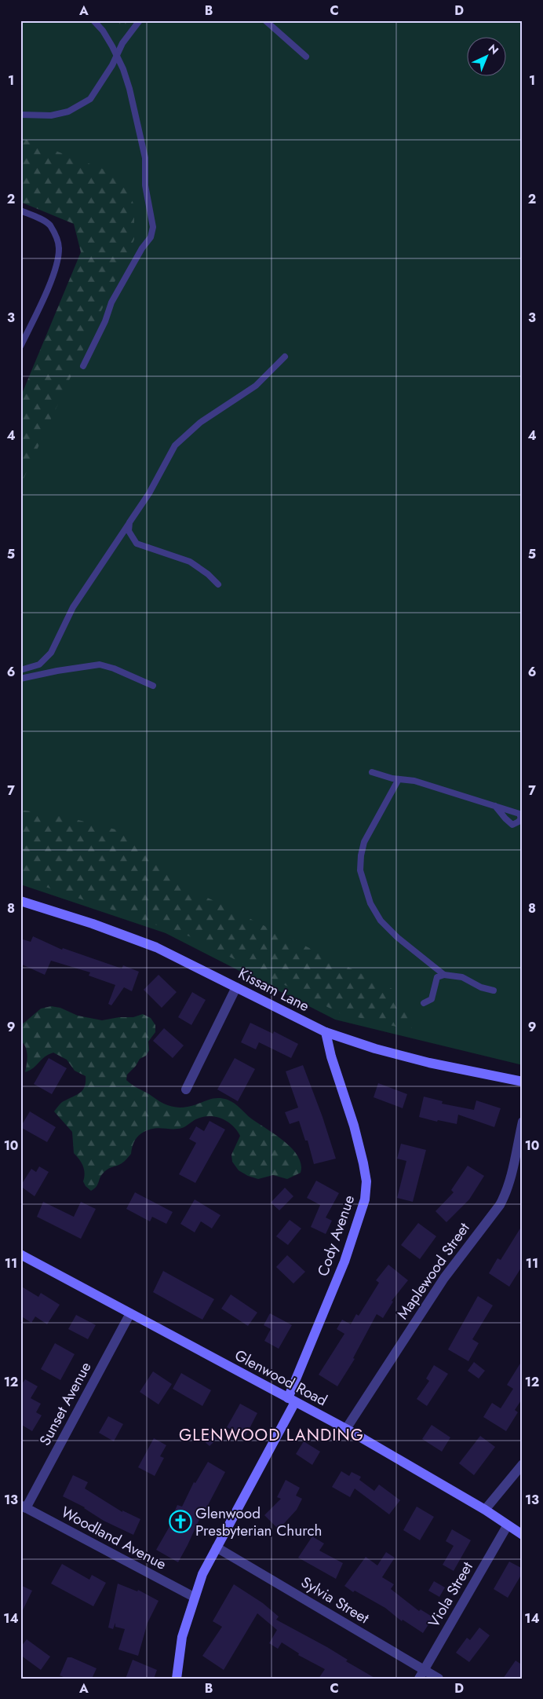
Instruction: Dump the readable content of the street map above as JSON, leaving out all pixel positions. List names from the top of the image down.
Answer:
{
  "streets": {
    "street": [
      "Kissam Lane",
      "Cody Avenue",
      "Maplewood Street",
      "Glenwood Road",
      "Sunset Avenue",
      "Woodland Avenue",
      "Viola Street",
      "Sylvia Street"
    ]
  },
  "crossings": [
    ["Kissam Lane", "Cody Avenue"],
    ["Cody Avenue", "Glenwood Road"],
    ["Cody Avenue", "Woodland Avenue"],
    ["Cody Avenue", "Sylvia Street"],
    ["Maplewood Street", "Glenwood Road"],
    ["Glenwood Road", "Sunset Avenue"],
    ["Glenwood Road", "Viola Street"],
    ["Sunset Avenue", "Woodland Avenue"],
    ["Viola Street", "Sylvia Street"]
  ],
  "districts": ["GLENWOOD LANDING"],
  "places": {
    "church": ["Glenwood Presbyterian Church"]
  },
  "north": "top right",
  "grid": {
    "columns": [
      "A",
      "B",
      "C",
      "D"
    ],
    "rows": [
      "1",
      "2",
      "3",
      "4",
      "5",
      "6",
      "7",
      "8",
      "9",
      "10",
      "11",
      "12",
      "13",
      "14"
    ]
  }
}
